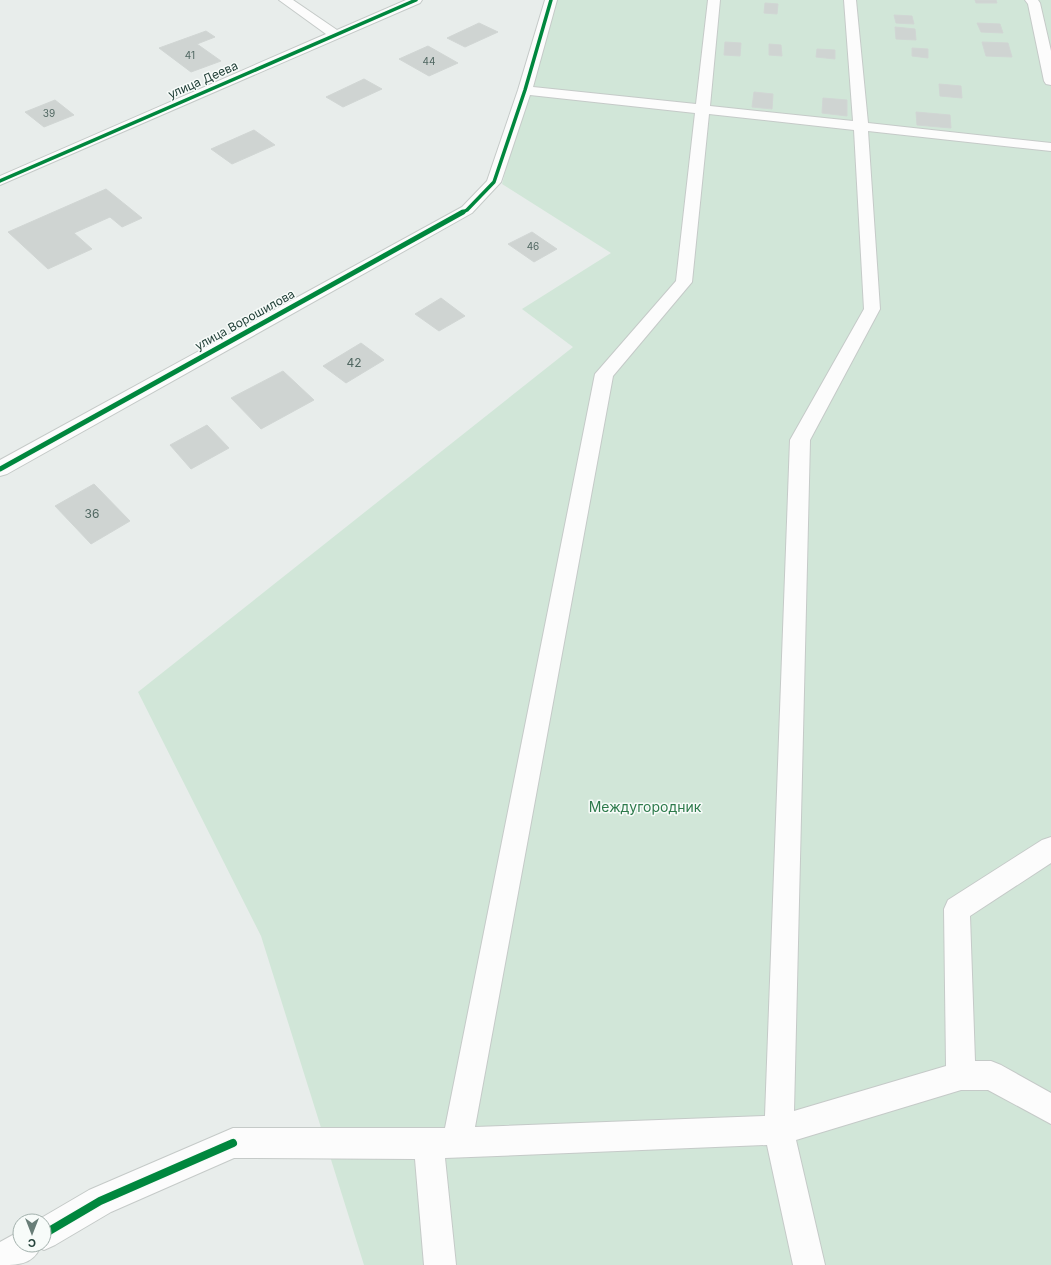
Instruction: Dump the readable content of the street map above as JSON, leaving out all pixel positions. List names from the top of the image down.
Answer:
{
  "streets": {
    "street": ["улица Деева", "улица Ворошилова"]
  },
  "parks": ["Междугородник"],
  "house_numbers": [
    "41",
    "44",
    "39",
    "46",
    "42",
    "36"
  ],
  "north": "bottom"
}
